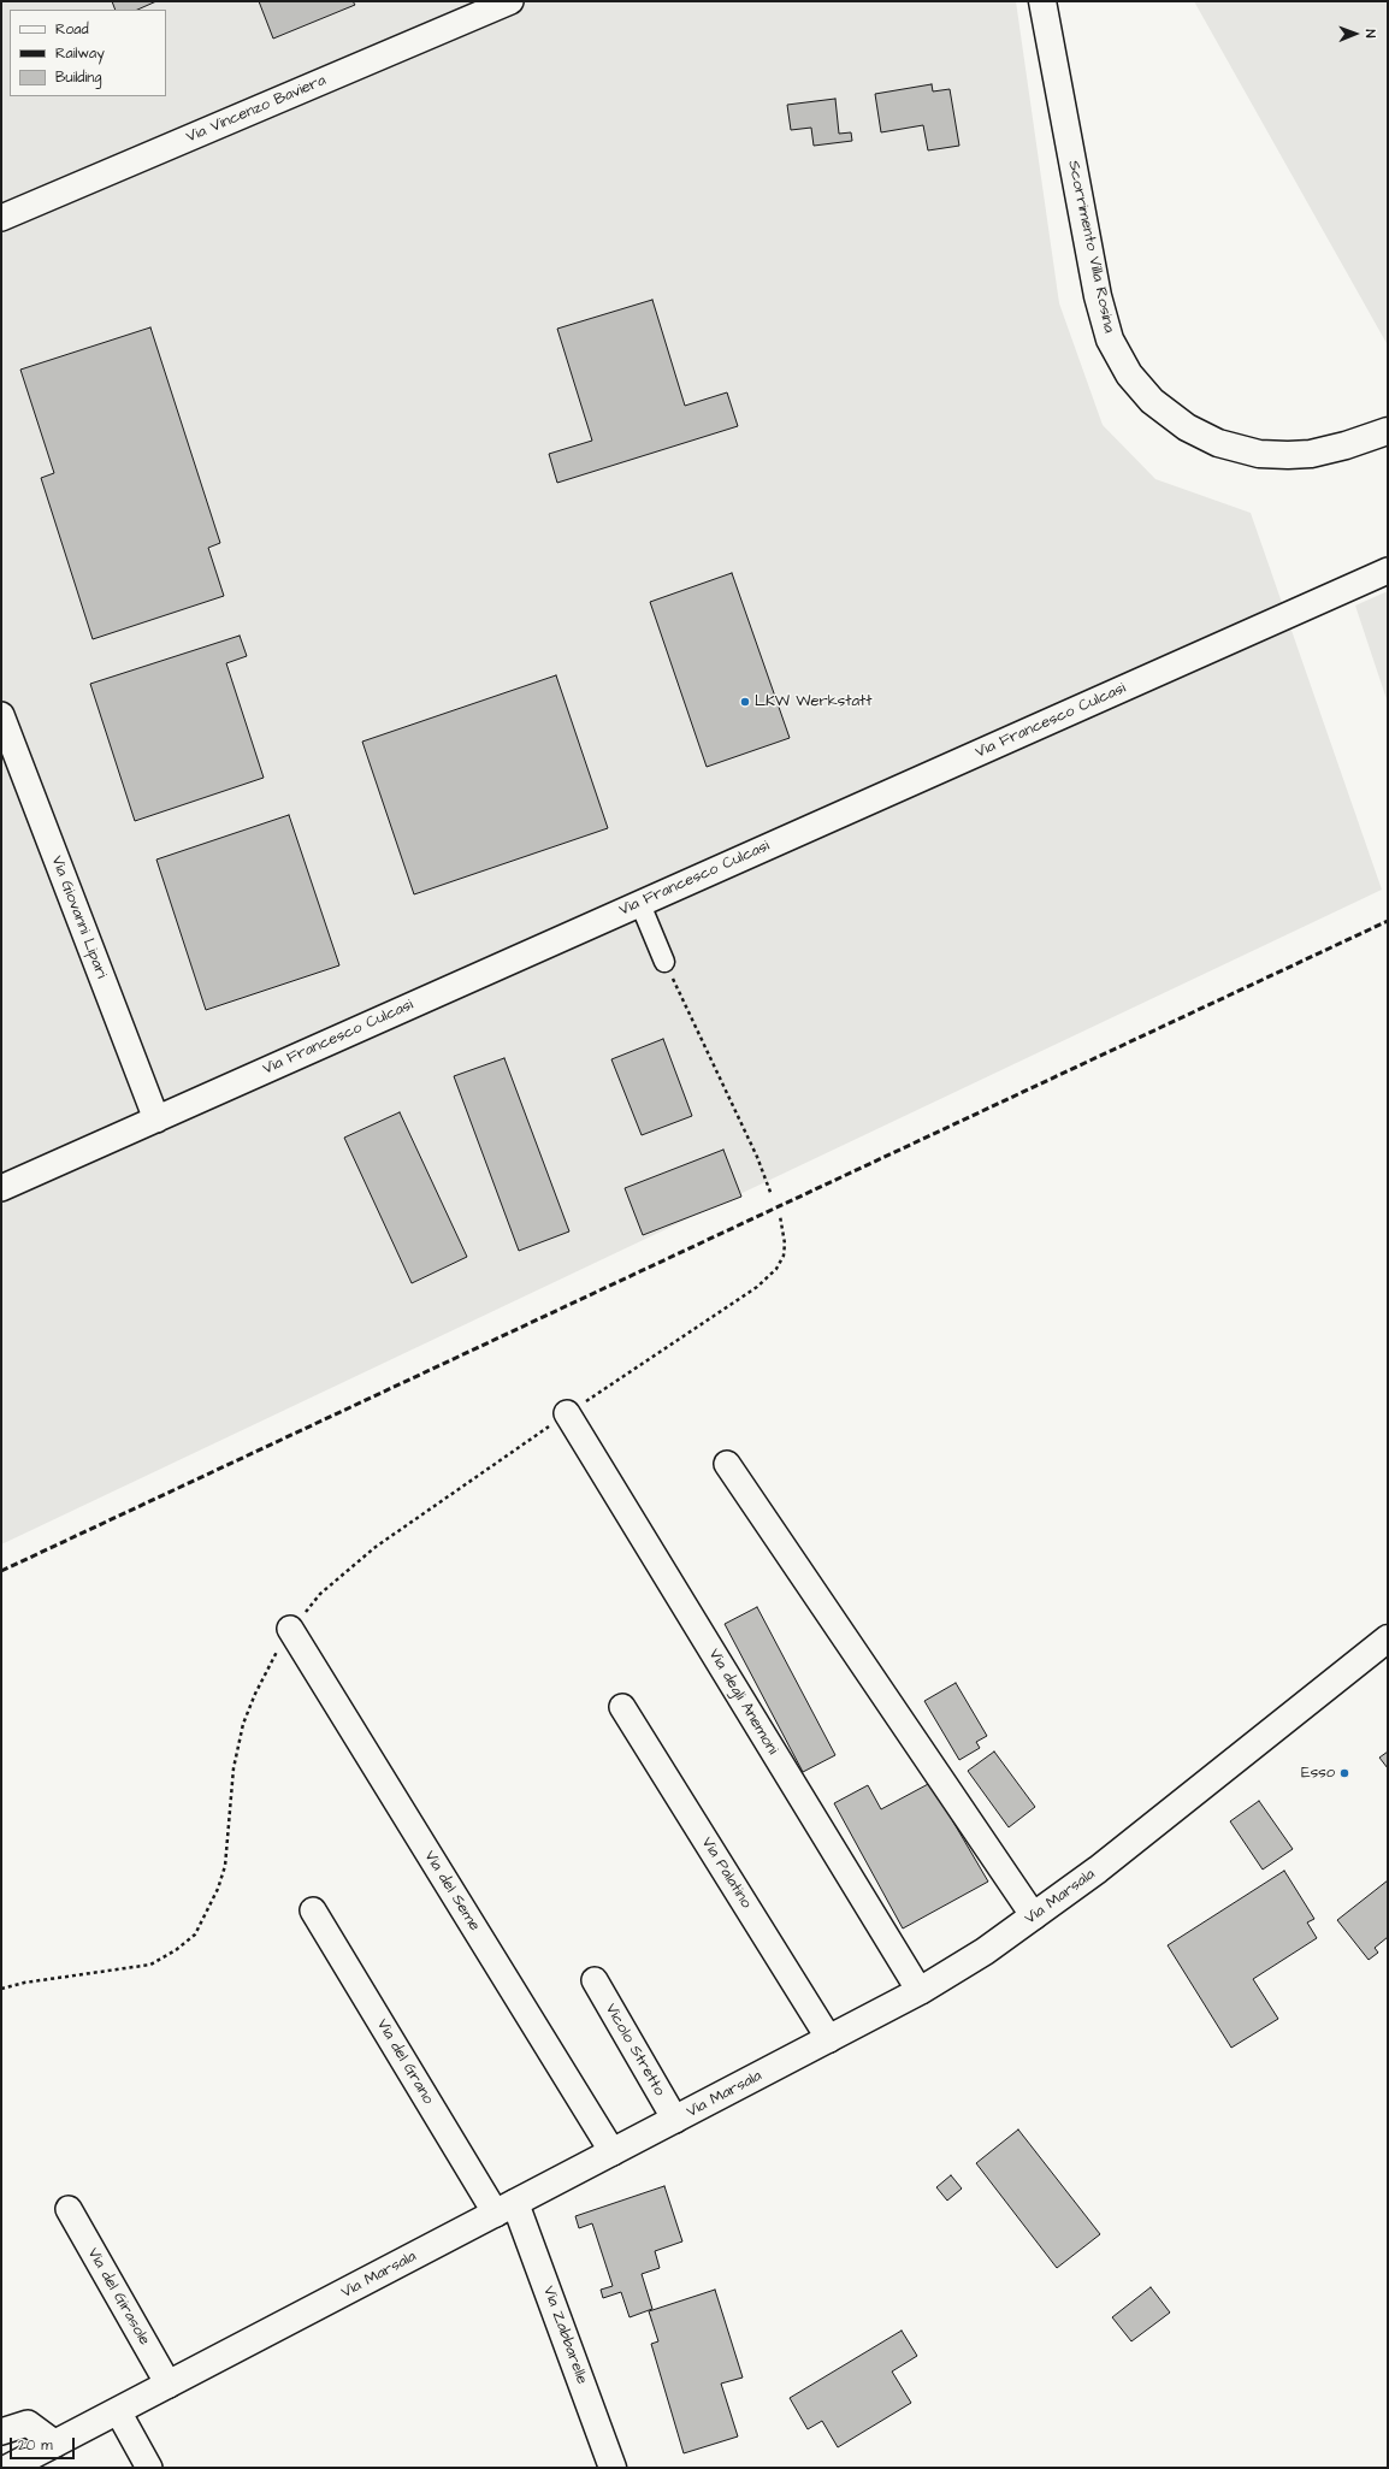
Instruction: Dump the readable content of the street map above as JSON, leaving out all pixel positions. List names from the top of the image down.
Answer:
{
  "streets": {
    "main road": ["Scorrimento Villa Rosina", "Via Marsala", "Via Zabbarelle"],
    "street": [
      "Via Vincenzo Baviera",
      "Via Francesco Culcasi",
      "Via Giovanni Lipari",
      "Via degli Anemoni",
      "Via Palatino",
      "Via del Seme",
      "Vicolo Stretto",
      "Via del Grano",
      "Via del Girasole"
    ]
  },
  "crossings": [
    ["Via Francesco Culcasi", "Via Giovanni Lipari"],
    ["Via degli Anemoni", "Via Marsala"],
    ["Via Palatino", "Via Marsala"],
    ["Via del Seme", "Via Marsala"],
    ["Via Marsala", "Vicolo Stretto"],
    ["Via Marsala", "Via del Grano"],
    ["Via Marsala", "Via del Girasole"],
    ["Via Marsala", "Via Zabbarelle"],
    ["Via del Grano", "Via Zabbarelle"]
  ],
  "places": ["LKW Werkstatt", "Esso"],
  "legend": ["Road", "Railway", "Building"],
  "scale_bar": "20 m",
  "north": "right"
}
